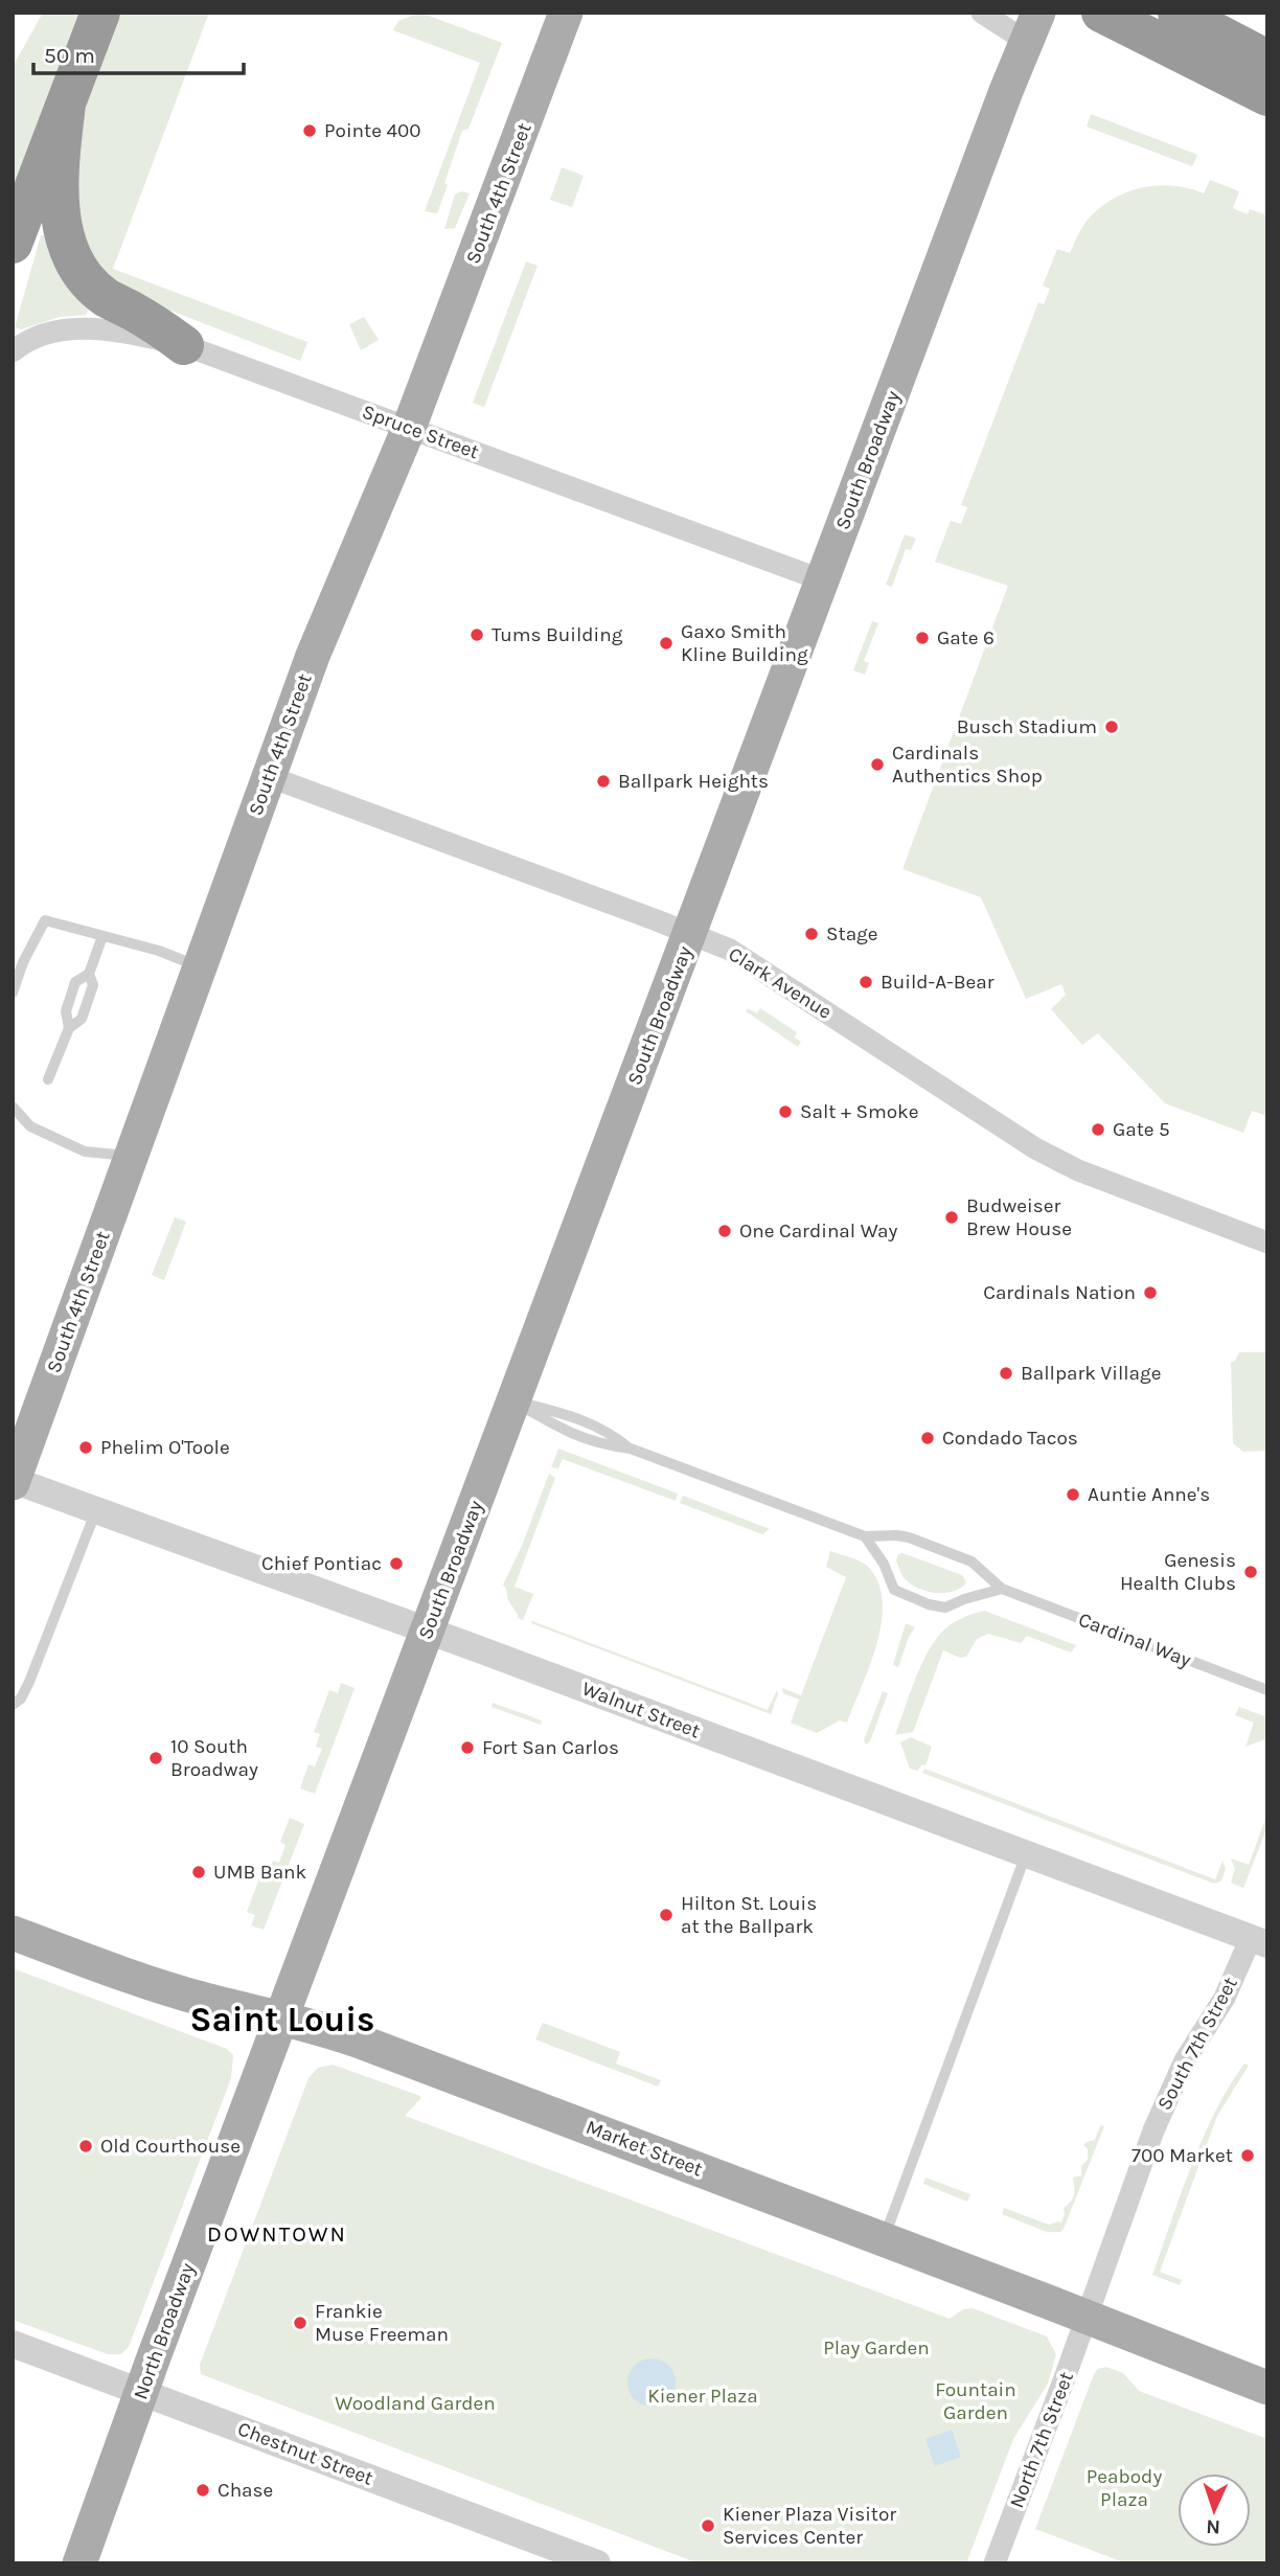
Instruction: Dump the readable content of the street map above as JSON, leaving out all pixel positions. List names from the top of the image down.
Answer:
{
  "streets": {
    "main road": [
      "South 4th Street",
      "South Broadway",
      "Market Street",
      "North Broadway"
    ],
    "street": [
      "Spruce Street",
      "Clark Avenue",
      "Walnut Street",
      "South 7th Street",
      "North 7th Street",
      "Chestnut Street"
    ],
    "lane": ["Cardinal Way"]
  },
  "crossings": [
    ["South 4th Street", "Spruce Street"],
    ["South 4th Street", "Clark Avenue"],
    ["South 4th Street", "Walnut Street"],
    ["Spruce Street", "South Broadway"],
    ["South Broadway", "Clark Avenue"],
    ["South Broadway", "Cardinal Way"],
    ["South Broadway", "Walnut Street"],
    ["South Broadway", "Market Street"],
    ["South Broadway", "North Broadway"],
    ["Walnut Street", "South 7th Street"],
    ["South 7th Street", "Market Street"],
    ["South 7th Street", "North 7th Street"],
    ["Market Street", "North Broadway"],
    ["Market Street", "North 7th Street"],
    ["North Broadway", "Chestnut Street"]
  ],
  "districts": ["Saint Louis", "DOWNTOWN"],
  "parks": [
    "Play Garden",
    "Fountain Garden",
    "Kiener Plaza",
    "Woodland Garden",
    "Peabody Plaza"
  ],
  "places": [
    "Pointe 400",
    "Tums Building",
    "Gate 6",
    "Gaxo Smith Kline Building",
    "Busch Stadium",
    "Cardinals Authentics Shop",
    "Ballpark Heights",
    "Stage",
    "Build-A-Bear",
    "Salt + Smoke",
    "Gate 5",
    "Budweiser Brew House",
    "One Cardinal Way",
    "Cardinals Nation",
    "Ballpark Village",
    "Condado Tacos",
    "Phelim O'Toole",
    "Auntie Anne's",
    "Chief Pontiac",
    "Genesis Health Clubs",
    "Fort San Carlos",
    "10 South Broadway",
    "UMB Bank",
    "Hilton St. Louis at the Ballpark",
    "Old Courthouse",
    "700 Market",
    "Frankie Muse Freeman",
    "Chase",
    "Kiener Plaza Visitor Services Center"
  ],
  "scale_bar": "50 m",
  "north": "bottom"
}
